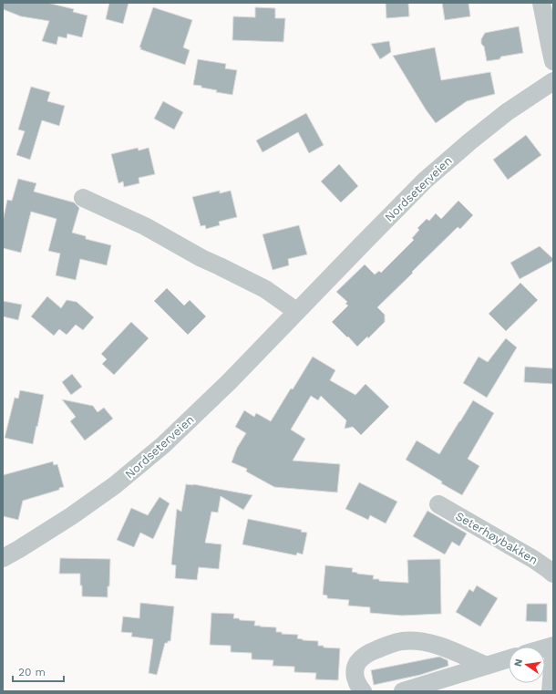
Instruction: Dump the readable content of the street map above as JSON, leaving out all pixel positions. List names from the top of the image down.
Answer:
{
  "streets": {
    "street": ["Nordseterveien", "Seterhøybakken"]
  },
  "scale_bar": "20 m",
  "north": "left"
}
